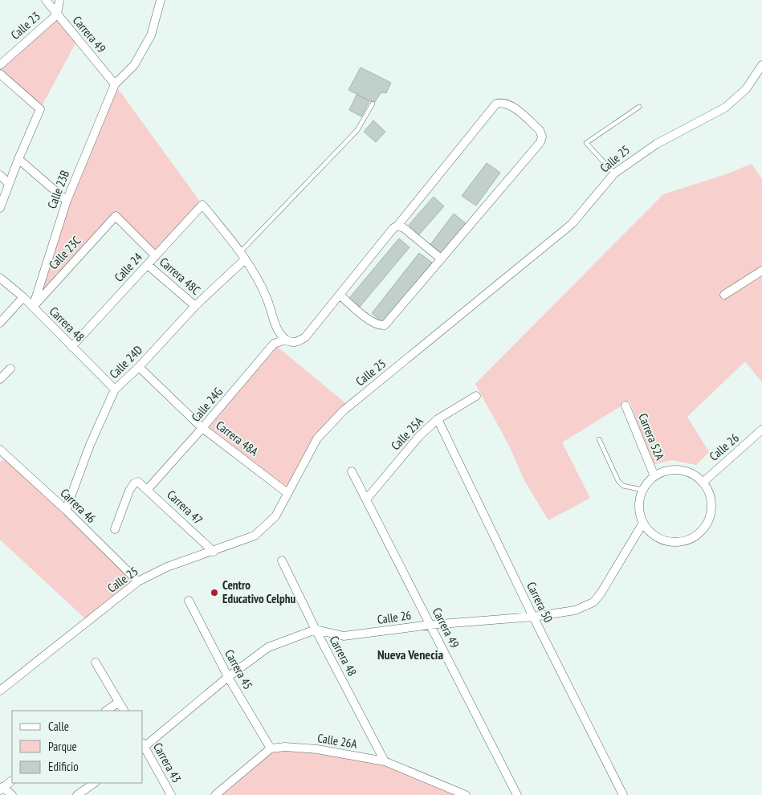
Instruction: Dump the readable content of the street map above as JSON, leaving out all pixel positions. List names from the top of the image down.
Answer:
{
  "streets": {
    "street": [
      "Calle 23",
      "Carrera 49",
      "Calle 25",
      "Calle 23B",
      "Calle 23C",
      "Calle 24",
      "Carrera 48C",
      "Carrera 48",
      "Calle 24D",
      "Calle 24G",
      "Calle 25A",
      "Carrera 52A",
      "Carrera 48A",
      "Calle 26",
      "Carrera 46",
      "Carrera 47",
      "Carrera 50",
      "Carrera 45",
      "Calle 26A",
      "Carrera 43"
    ]
  },
  "crossings": [
    ["Calle 23", "Carrera 49"],
    ["Carrera 49", "Calle 23B"],
    ["Carrera 49", "Calle 25A"],
    ["Carrera 49", "Calle 26"],
    ["Calle 25", "Carrera 48A"],
    ["Calle 25", "Carrera 46"],
    ["Calle 25", "Carrera 47"],
    ["Calle 23B", "Calle 23C"],
    ["Calle 23B", "Carrera 48"],
    ["Calle 23C", "Carrera 48C"],
    ["Calle 23C", "Carrera 48"],
    ["Calle 24", "Carrera 48C"],
    ["Calle 24", "Carrera 48"],
    ["Carrera 48C", "Calle 24D"],
    ["Carrera 48", "Calle 24D"],
    ["Carrera 48", "Calle 26"],
    ["Carrera 48", "Calle 26A"],
    ["Calle 24D", "Carrera 48A"],
    ["Calle 24D", "Carrera 46"],
    ["Calle 24G", "Carrera 48A"],
    ["Calle 24G", "Carrera 47"],
    ["Calle 25A", "Carrera 50"],
    ["Carrera 52A", "Calle 26"],
    ["Calle 26", "Carrera 50"],
    ["Carrera 45", "Calle 26A"]
  ],
  "districts": ["Nueva Venecia"],
  "places": ["Centro Educativo Celphu"],
  "legend": ["Calle", "Parque", "Edificio"]
}
